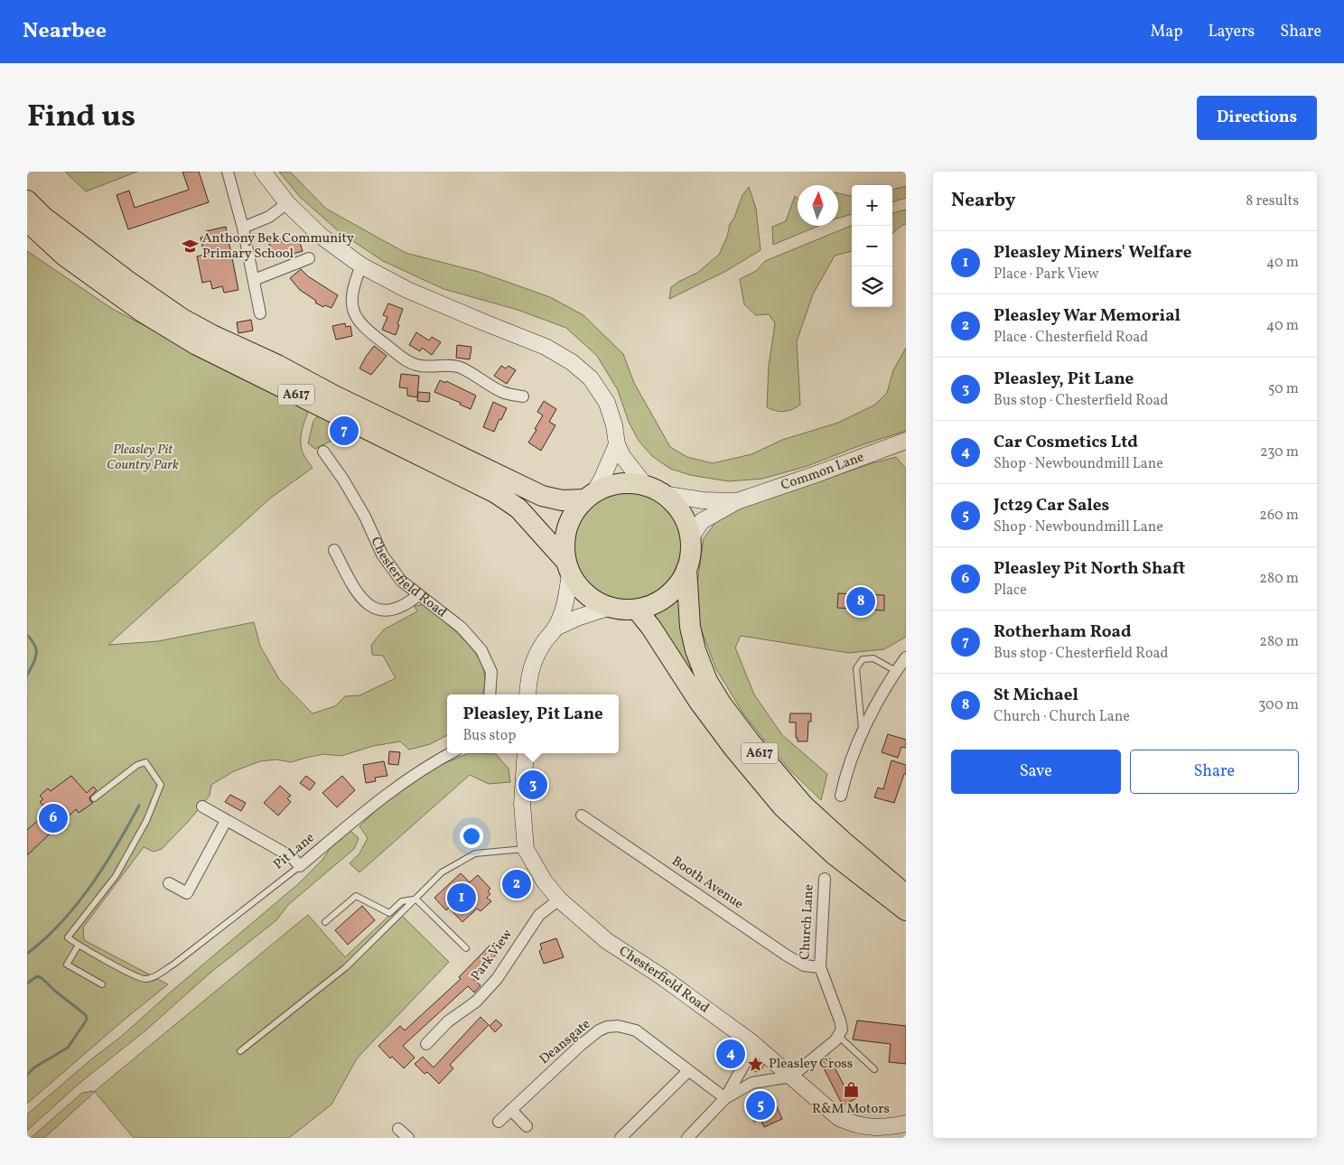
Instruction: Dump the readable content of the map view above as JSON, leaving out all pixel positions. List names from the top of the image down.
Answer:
{
  "streets": {
    "highway": ["A617"],
    "main road": ["Common Lane", "Chesterfield Road"],
    "street": [
      "Pit Lane",
      "Booth Avenue",
      "Church Lane",
      "Park View",
      "Deansgate"
    ]
  },
  "crossings": [
    ["Chesterfield Road", "Park View"],
    ["Booth Avenue", "Church Lane"]
  ],
  "parks": ["Pleasley Pit Country Park"],
  "places": {
    "school or university": ["Anthony Bek Community Primary School"],
    "place": ["Pleasley Cross"],
    "shop": ["R&M Motors"]
  },
  "north": "top",
  "page": {
    "header": "Nearbee",
    "nav": ["Map", "Layers", "Share"],
    "title": "Find us",
    "buttons": [
      "Directions",
      ["Save", "Share"]
    ],
    "heading": ["Nearby", "8 results"],
    "map_buttons": ["+", "−"],
    "list": [
      {
        "mark": "1",
        "name": "Pleasley Miners' Welfare",
        "note": "Place · Park View",
        "value": "40 m"
      },
      {
        "mark": "2",
        "name": "Pleasley War Memorial",
        "note": "Place · Chesterfield Road",
        "value": "40 m"
      },
      {
        "mark": "3",
        "name": "Pleasley, Pit Lane",
        "note": "Bus stop · Chesterfield Road",
        "value": "50 m"
      },
      {
        "mark": "4",
        "name": "Car Cosmetics Ltd",
        "note": "Shop · Newboundmill Lane",
        "value": "230 m"
      },
      {
        "mark": "5",
        "name": "Jct29 Car Sales",
        "note": "Shop · Newboundmill Lane",
        "value": "260 m"
      },
      {
        "mark": "6",
        "name": "Pleasley Pit North Shaft",
        "note": "Place",
        "value": "280 m"
      },
      {
        "mark": "7",
        "name": "Rotherham Road",
        "note": "Bus stop · Chesterfield Road",
        "value": "280 m"
      },
      {
        "mark": "8",
        "name": "St Michael",
        "note": "Church · Church Lane",
        "value": "300 m"
      }
    ],
    "pins": [
      "7",
      "8",
      "3",
      "6",
      "2",
      "1",
      "4",
      "5"
    ],
    "popup": ["Pleasley, Pit Lane", "Bus stop"]
  }
}
